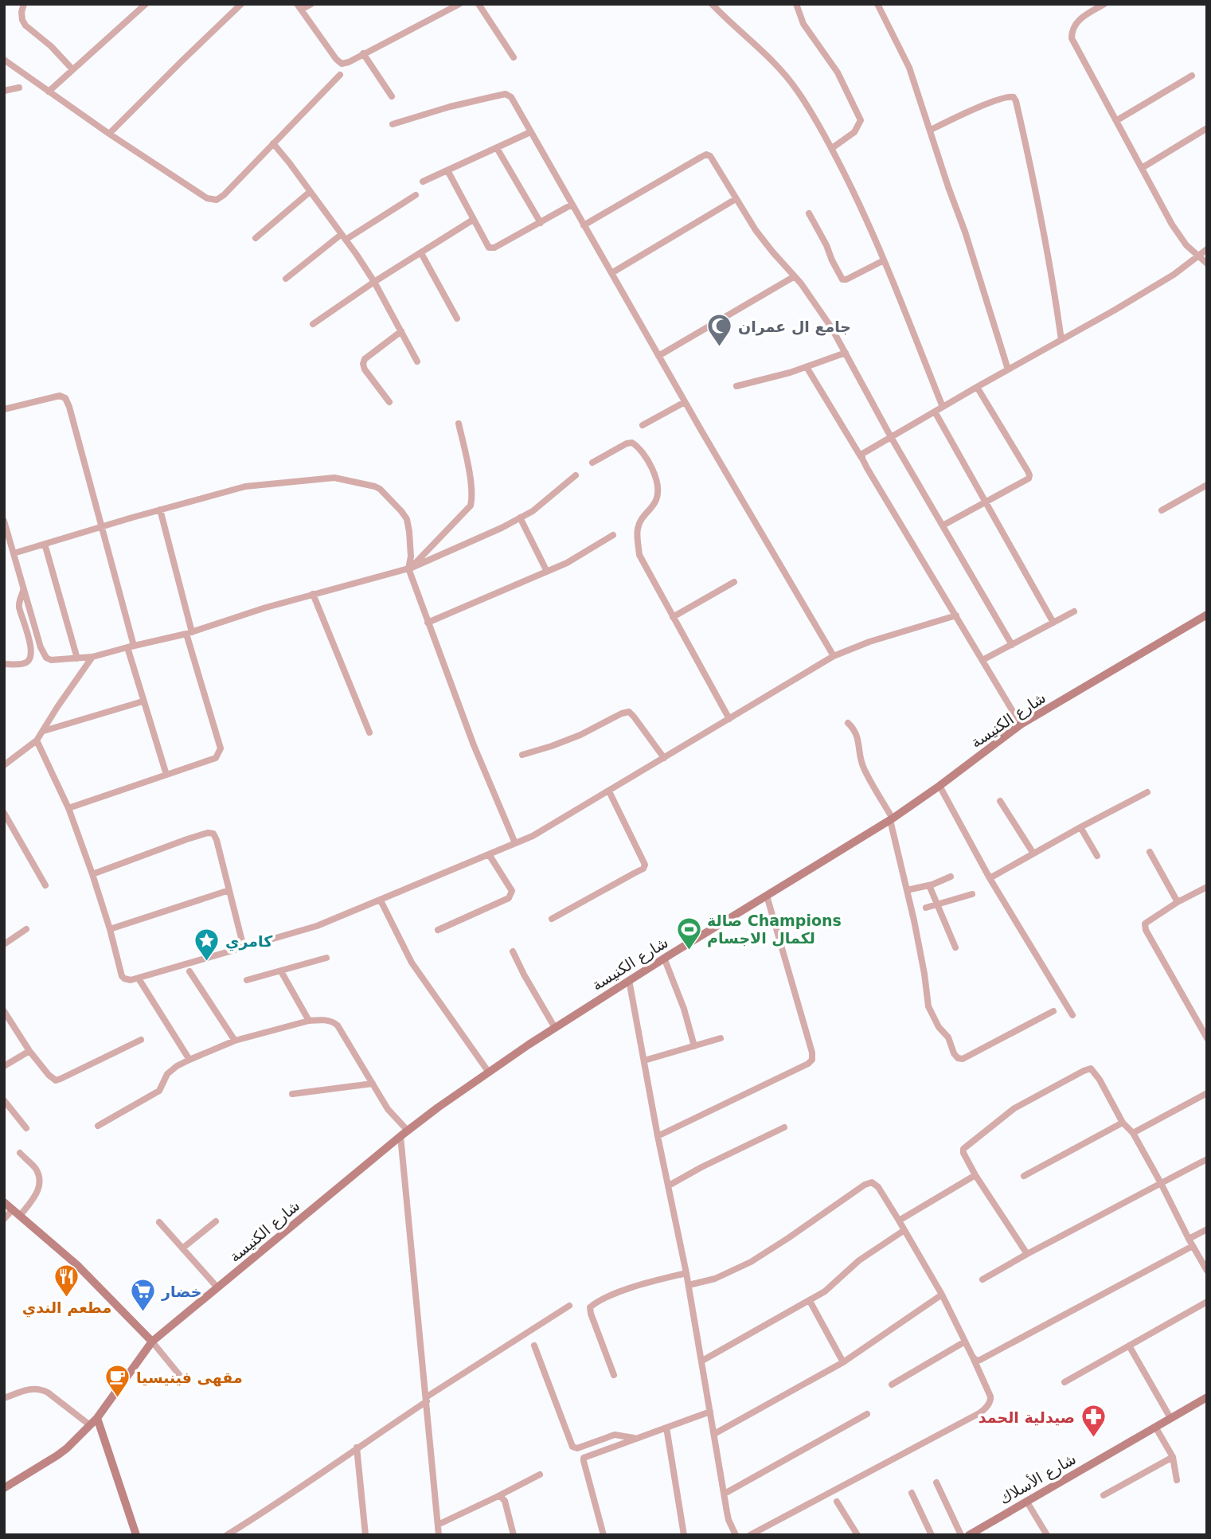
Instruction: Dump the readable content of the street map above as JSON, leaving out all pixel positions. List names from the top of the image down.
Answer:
{
  "streets": {
    "main road": ["شارع الكنيسة", "شارع الأسلاك"]
  },
  "places": {
    "mosque": ["جامع ال عمران"],
    "sports": ["صالة Champions لكمال الاجسام"],
    "place": ["كامري"],
    "restaurant": ["مطعم الندي"],
    "supermarket": ["خضار"],
    "cafe": ["مقهى فينيسيا"],
    "pharmacy": ["صيدلية الحمد"]
  }
}
